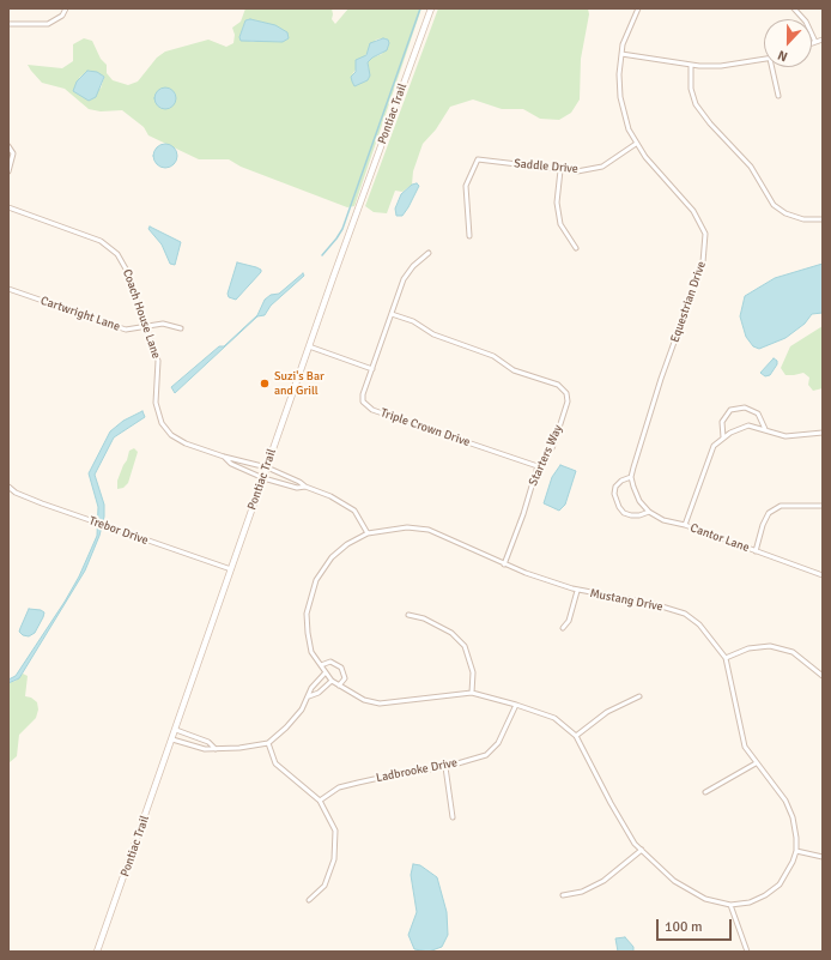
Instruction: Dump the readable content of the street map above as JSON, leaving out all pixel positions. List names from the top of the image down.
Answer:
{
  "streets": {
    "main road": ["Pontiac Trail"],
    "street": [
      "Saddle Drive",
      "Equestrian Drive",
      "Cartwright Lane",
      "Coach House Lane",
      "Triple Crown Drive",
      "Starters Way",
      "Trebor Drive",
      "Cantor Lane",
      "Mustang Drive",
      "Ladbrooke Drive"
    ]
  },
  "crossings": [
    ["Pontiac Trail", "Coach House Lane"],
    ["Pontiac Trail", "Trebor Drive"],
    ["Saddle Drive", "Equestrian Drive"],
    ["Equestrian Drive", "Cantor Lane"],
    ["Cartwright Lane", "Coach House Lane"],
    ["Triple Crown Drive", "Starters Way"],
    ["Starters Way", "Mustang Drive"]
  ],
  "places": ["Suzi's Bar and Grill"],
  "scale_bar": "100 m",
  "north": "bottom"
}
